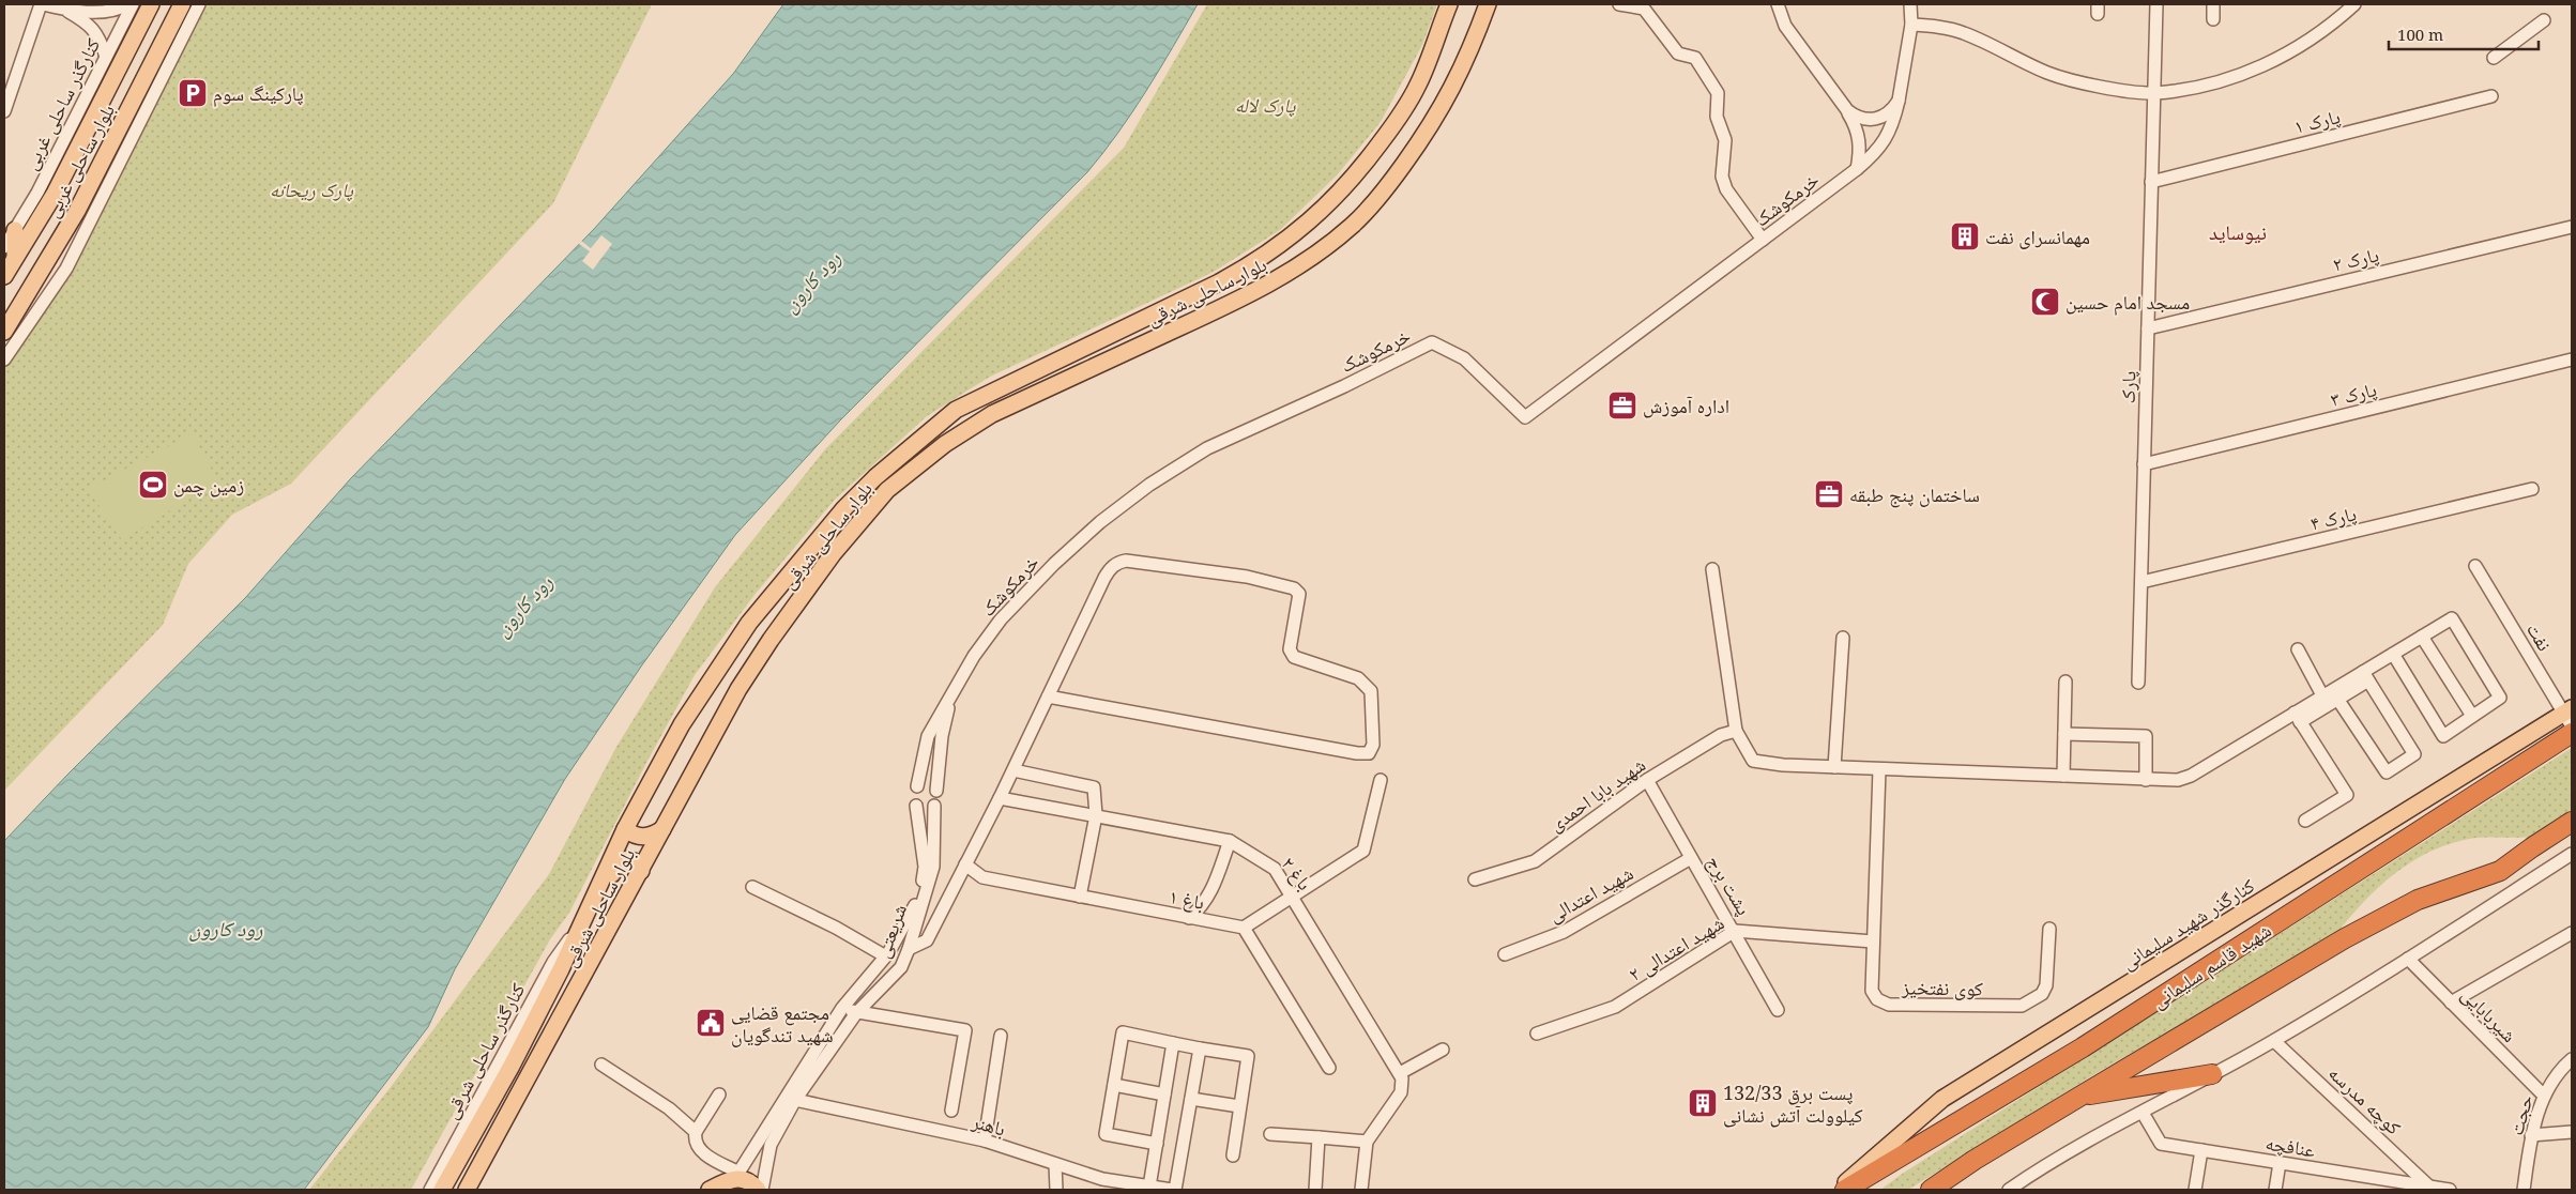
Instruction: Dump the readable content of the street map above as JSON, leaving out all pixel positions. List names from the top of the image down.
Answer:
{
  "streets": {
    "highway": ["شهید قاسم سلیمانی"],
    "main road": ["بلوار ساحلی غربی", "بلوار ساحلی شرقی", "کنارگذر شهید سلیمانی"],
    "street": [
      "کنارگذر ساحلی غربی",
      "پارک ۱",
      "خرمکوشک",
      "پارک ۲",
      "پارک",
      "پارک ۳",
      "پارک ۴",
      "نفت",
      "شهید بابا احمدی",
      "باغ ۲",
      "پشت برج",
      "شهید اعتدالی",
      "باغ ۱",
      "شریعتی",
      "شهید اعتدالی ۲",
      "کوی نفتخیز",
      "شیربابایی",
      "کنارگذر ساحلی شرقی",
      "کوچه مدرسه",
      "حجت",
      "باهنر",
      "عنافچه"
    ]
  },
  "crossings": [
    ["پارک ۱", "پارک"],
    ["پارک ۲", "پارک"],
    ["بلوار ساحلی شرقی", "کنارگذر ساحلی شرقی"],
    ["پارک", "پارک ۳"],
    ["پارک", "پارک ۴"],
    ["نفت", "کنارگذر شهید سلیمانی"],
    ["شهید بابا احمدی", "پشت برج"],
    ["پشت برج", "شهید اعتدالی"],
    ["پشت برج", "شهید اعتدالی ۲"],
    ["شریعتی", "باهنر"],
    ["شهید اعتدالی ۲", "کوی نفتخیز"],
    ["شیربابایی", "حجت"],
    ["کوچه مدرسه", "عنافچه"]
  ],
  "districts": ["نیوساید"],
  "water": ["رود کارون"],
  "parks": ["پارک لاله", "پارک ریحانه"],
  "places": {
    "parking": ["پارکینگ سوم"],
    "building": ["مهمانسرای نفت", "پست برق 132/33 کیلوولت آتش نشانی"],
    "mosque": ["مسجد امام حسین"],
    "office": ["اداره آموزش", "ساختمان پنج طبقه"],
    "sports": ["زمین چمن"],
    "public building": ["مجتمع قضایی شهید تندگویان"]
  },
  "scale_bar": "100 m"
}
